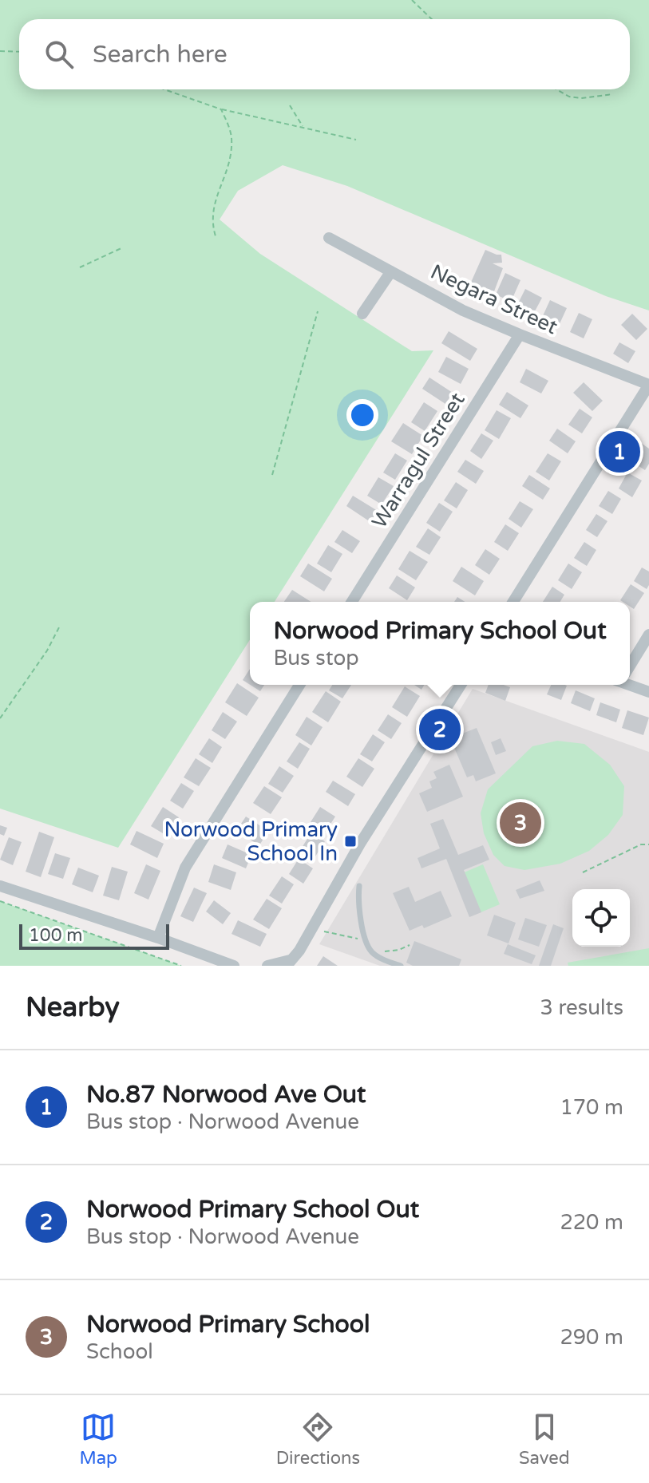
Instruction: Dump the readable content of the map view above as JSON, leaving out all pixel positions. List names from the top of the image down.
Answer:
{
  "streets": {
    "street": ["Negara Street", "Warragul Street"]
  },
  "crossings": [
    ["Negara Street", "Warragul Street"]
  ],
  "places": {
    "transit": ["Norwood Primary School In"]
  },
  "scale_bar": "100 m",
  "page": {
    "search": "Search here",
    "pins": ["1", "2", "3"],
    "popup": ["Norwood Primary School Out", "Bus stop"],
    "scale": "100 m",
    "heading": ["Nearby", "3 results"],
    "list": [
      {
        "mark": "1",
        "name": "No.87 Norwood Ave Out",
        "note": "Bus stop · Norwood Avenue",
        "value": "170 m"
      },
      {
        "mark": "2",
        "name": "Norwood Primary School Out",
        "note": "Bus stop · Norwood Avenue",
        "value": "220 m"
      },
      {
        "mark": "3",
        "name": "Norwood Primary School",
        "note": "School",
        "value": "290 m"
      }
    ],
    "nav": ["Map", "Directions", "Saved"]
  }
}
